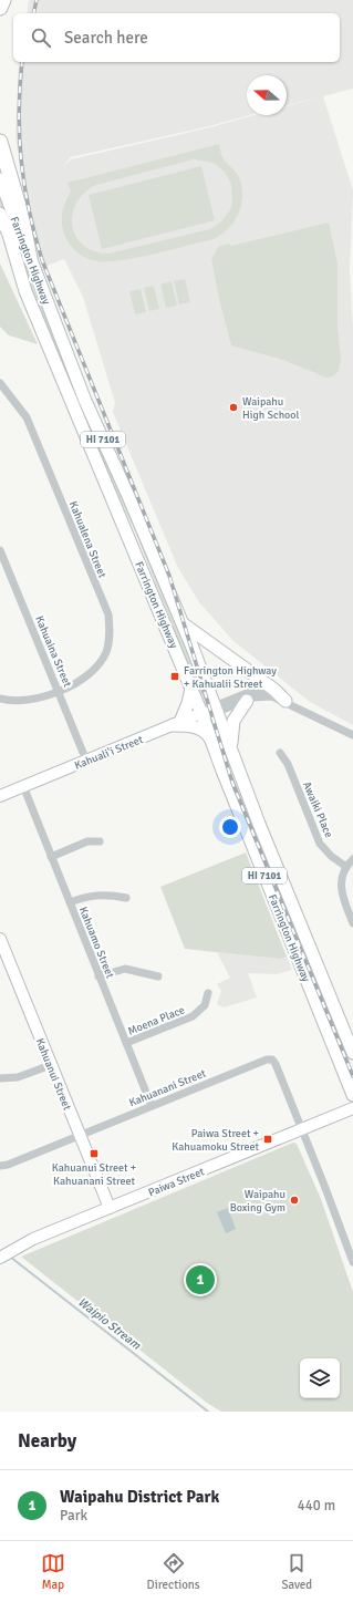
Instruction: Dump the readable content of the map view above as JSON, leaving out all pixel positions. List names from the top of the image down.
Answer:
{
  "streets": {
    "main road": ["Farrington Highway", "HI 7101"],
    "street": [
      "Kahualena Street",
      "Kahuaina Street",
      "Kahuali'i Street",
      "Awaiki Place",
      "Kahuamo Street",
      "Moena Place",
      "Kahuanui Street",
      "Kahuanani Street",
      "Paiwa Street"
    ]
  },
  "crossings": [
    ["Farrington Highway", "Kahuali'i Street"],
    ["Kahualena Street", "Kahuaina Street"],
    ["Kahuaina Street", "Kahuali'i Street"],
    ["Kahuali'i Street", "Kahuamo Street"],
    ["Kahuamo Street", "Moena Place"],
    ["Kahuamo Street", "Kahuanani Street"],
    ["Kahuanui Street", "Kahuanani Street"],
    ["Kahuanui Street", "Paiwa Street"],
    ["Kahuanani Street", "Paiwa Street"]
  ],
  "water": ["Waipio Stream"],
  "places": {
    "other": ["Waipahu High School", "Waipahu Boxing Gym"],
    "transit": ["Farrington Highway + Kahualii Street", "Paiwa Street + Kahuamoku Street", "Kahuanui Street + Kahuanani Street"]
  },
  "north": "left",
  "page": {
    "search": "Search here",
    "pins": "1",
    "heading": "Nearby",
    "list": [
      {
        "mark": "1",
        "name": "Waipahu District Park",
        "note": "Park",
        "value": "440 m"
      }
    ],
    "nav": ["Map", "Directions", "Saved"]
  }
}
